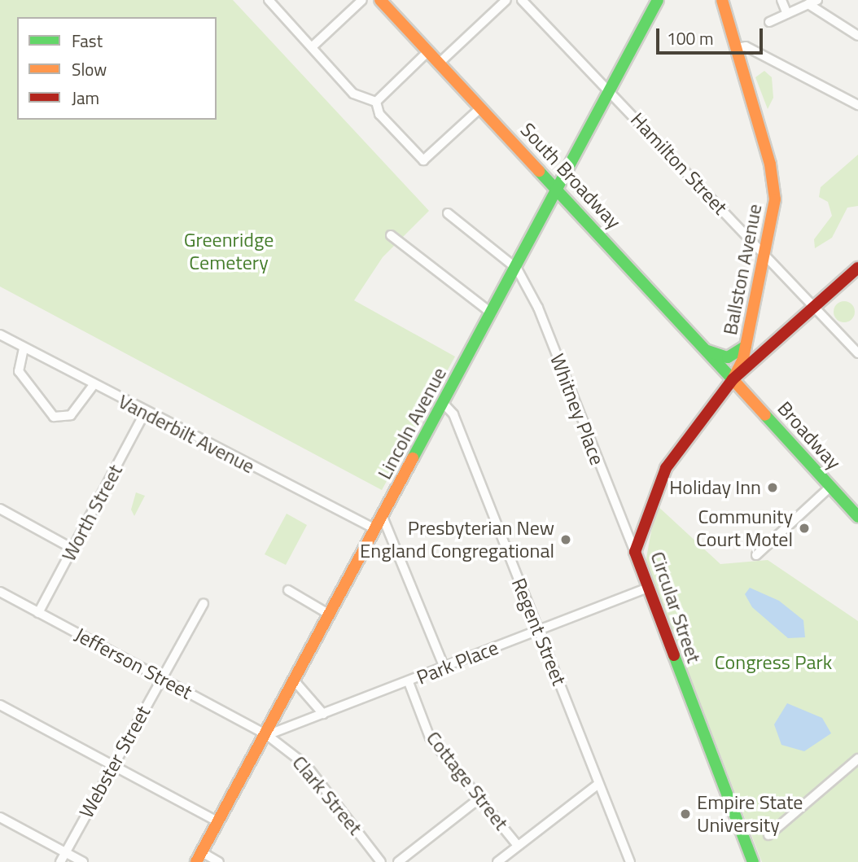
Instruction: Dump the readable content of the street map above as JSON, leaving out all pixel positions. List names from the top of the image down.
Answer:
{
  "streets": {
    "main road": [
      "South Broadway",
      "Ballston Avenue",
      "Lincoln Avenue",
      "Broadway",
      "Circular Street"
    ],
    "street": [
      "Hamilton Street",
      "Whitney Place",
      "Vanderbilt Avenue",
      "Worth Street",
      "Regent Street",
      "Park Place",
      "Jefferson Street",
      "Webster Street",
      "Cottage Street",
      "Clark Street"
    ]
  },
  "crossings": [
    ["Hamilton Street", "Ballston Avenue"],
    ["Hamilton Street", "Lincoln Avenue"],
    ["South Broadway", "Ballston Avenue"],
    ["South Broadway", "Lincoln Avenue"],
    ["South Broadway", "Broadway"],
    ["South Broadway", "Circular Street"],
    ["Ballston Avenue", "Broadway"],
    ["Ballston Avenue", "Circular Street"],
    ["Whitney Place", "Lincoln Avenue"],
    ["Whitney Place", "Circular Street"],
    ["Lincoln Avenue", "Vanderbilt Avenue"],
    ["Lincoln Avenue", "Regent Street"],
    ["Lincoln Avenue", "Park Place"],
    ["Lincoln Avenue", "Jefferson Street"],
    ["Lincoln Avenue", "Clark Street"],
    ["Vanderbilt Avenue", "Worth Street"],
    ["Broadway", "Circular Street"],
    ["Worth Street", "Jefferson Street"],
    ["Circular Street", "Park Place"],
    ["Regent Street", "Park Place"],
    ["Park Place", "Jefferson Street"],
    ["Park Place", "Cottage Street"],
    ["Park Place", "Clark Street"],
    ["Jefferson Street", "Webster Street"],
    ["Jefferson Street", "Clark Street"]
  ],
  "parks": ["Greenridge Cemetery", "Congress Park"],
  "places": [
    "Holiday Inn",
    "Community Court Motel",
    "Presbyterian New England Congregational",
    "Empire State University"
  ],
  "legend": ["Fast", "Slow", "Jam"],
  "scale_bar": "100 m"
}
